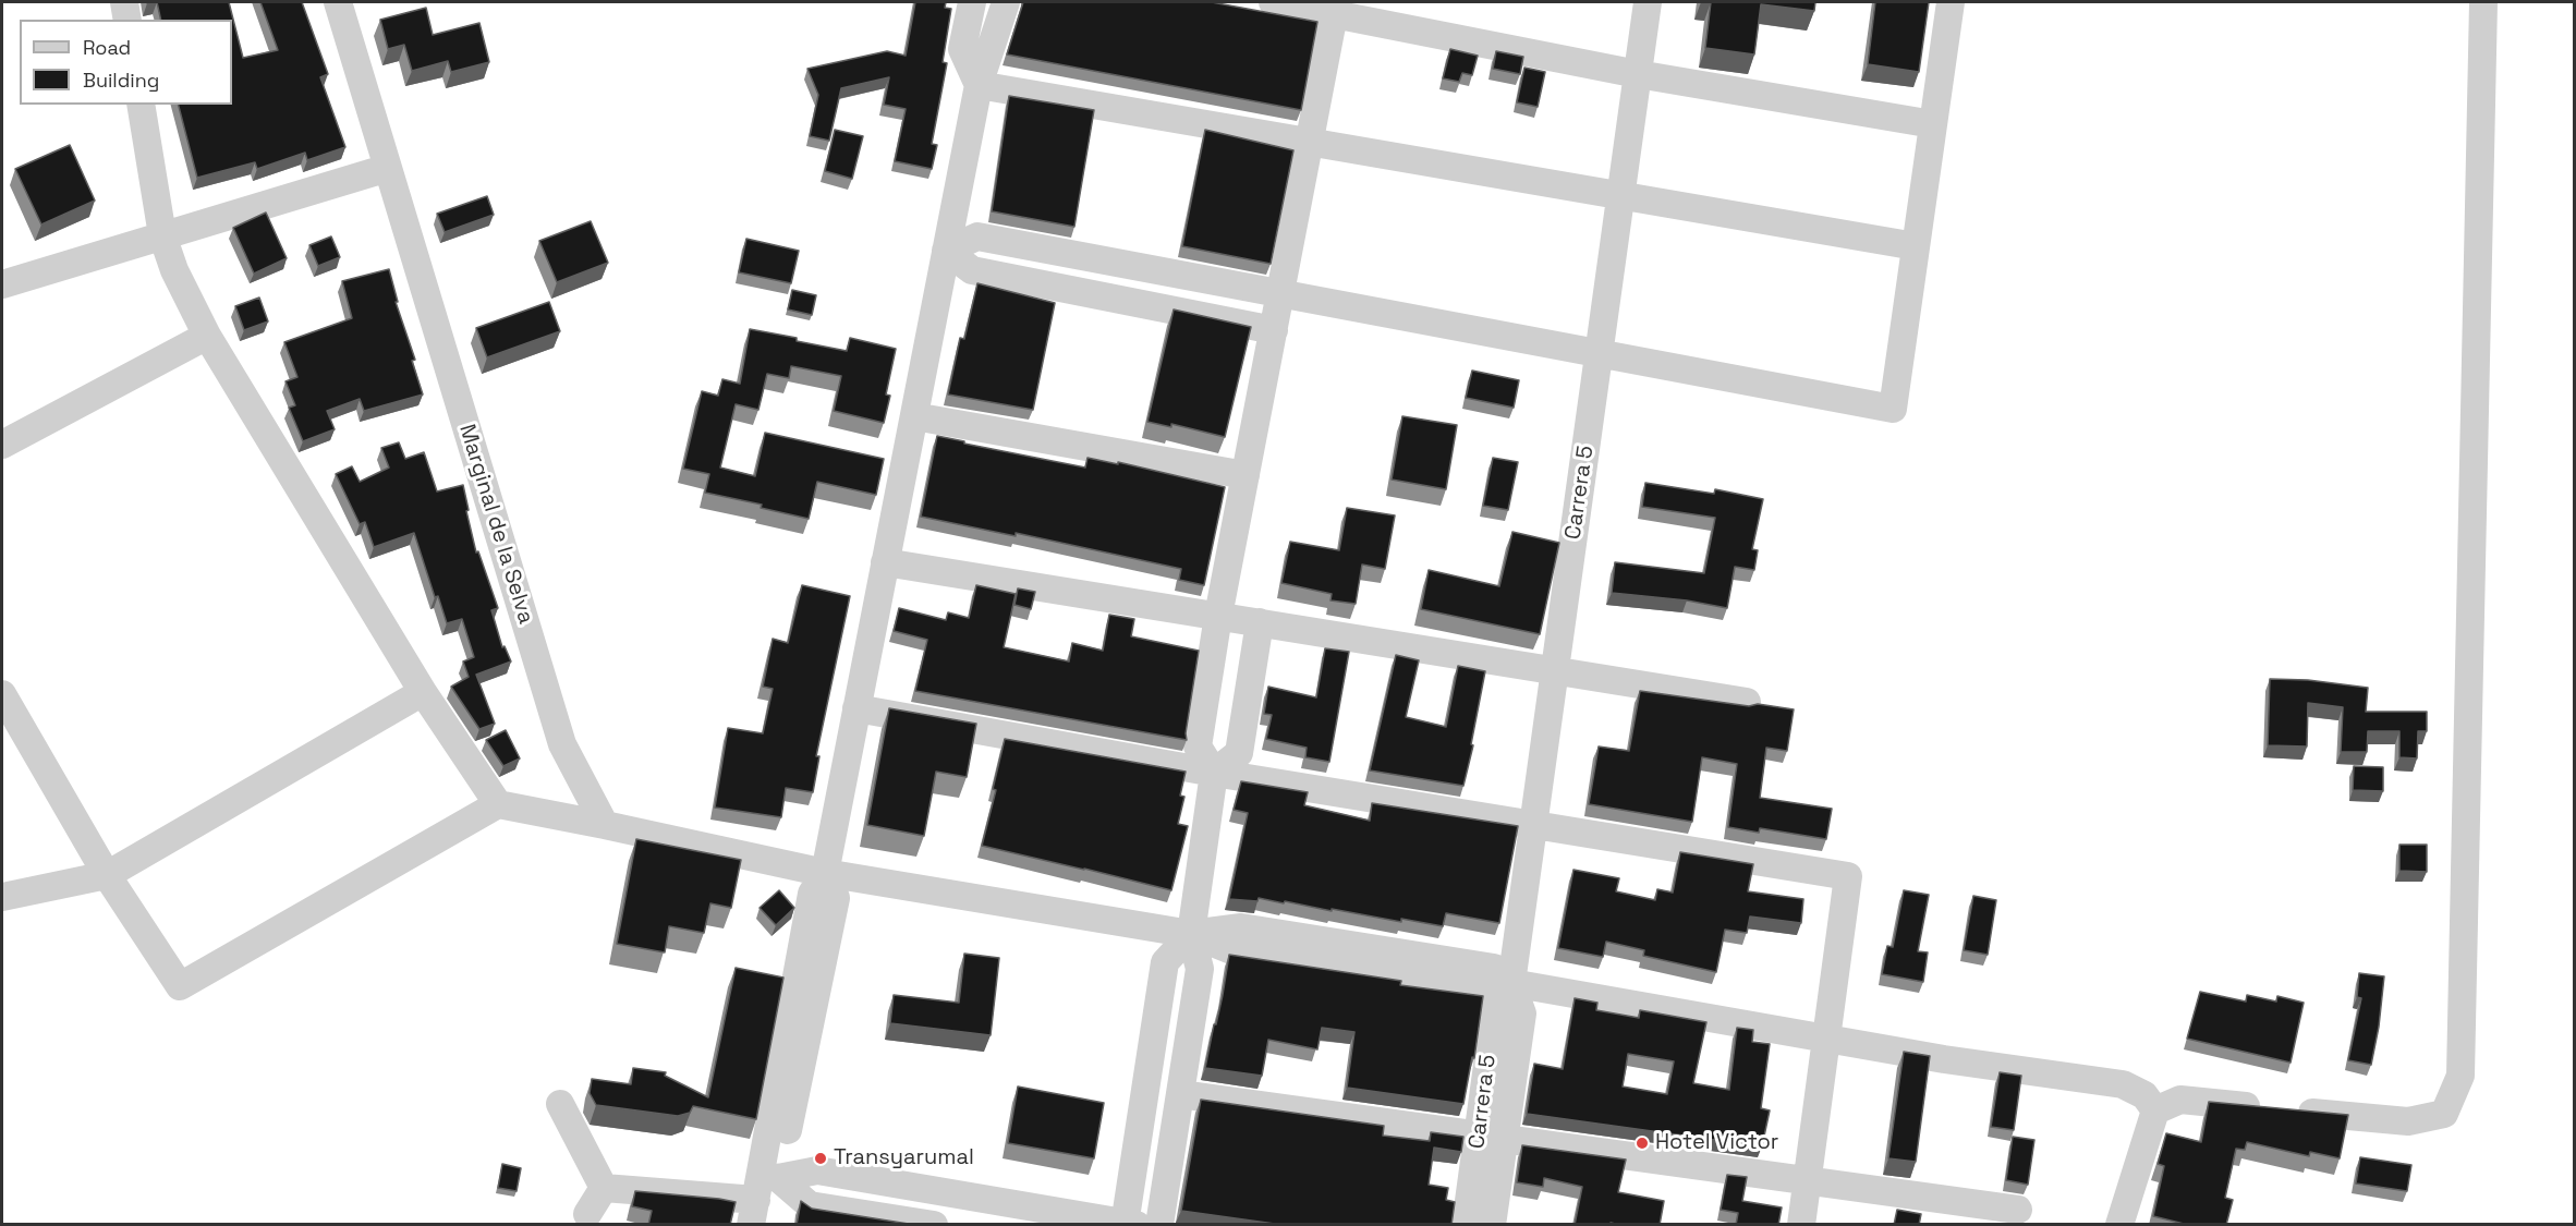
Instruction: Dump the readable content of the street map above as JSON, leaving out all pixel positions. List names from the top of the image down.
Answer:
{
  "streets": {
    "street": ["Carrera 5", "Marginal de la Selva"]
  },
  "places": ["Hotel Victor", "Transyarumal"],
  "legend": ["Road", "Building"]
}
